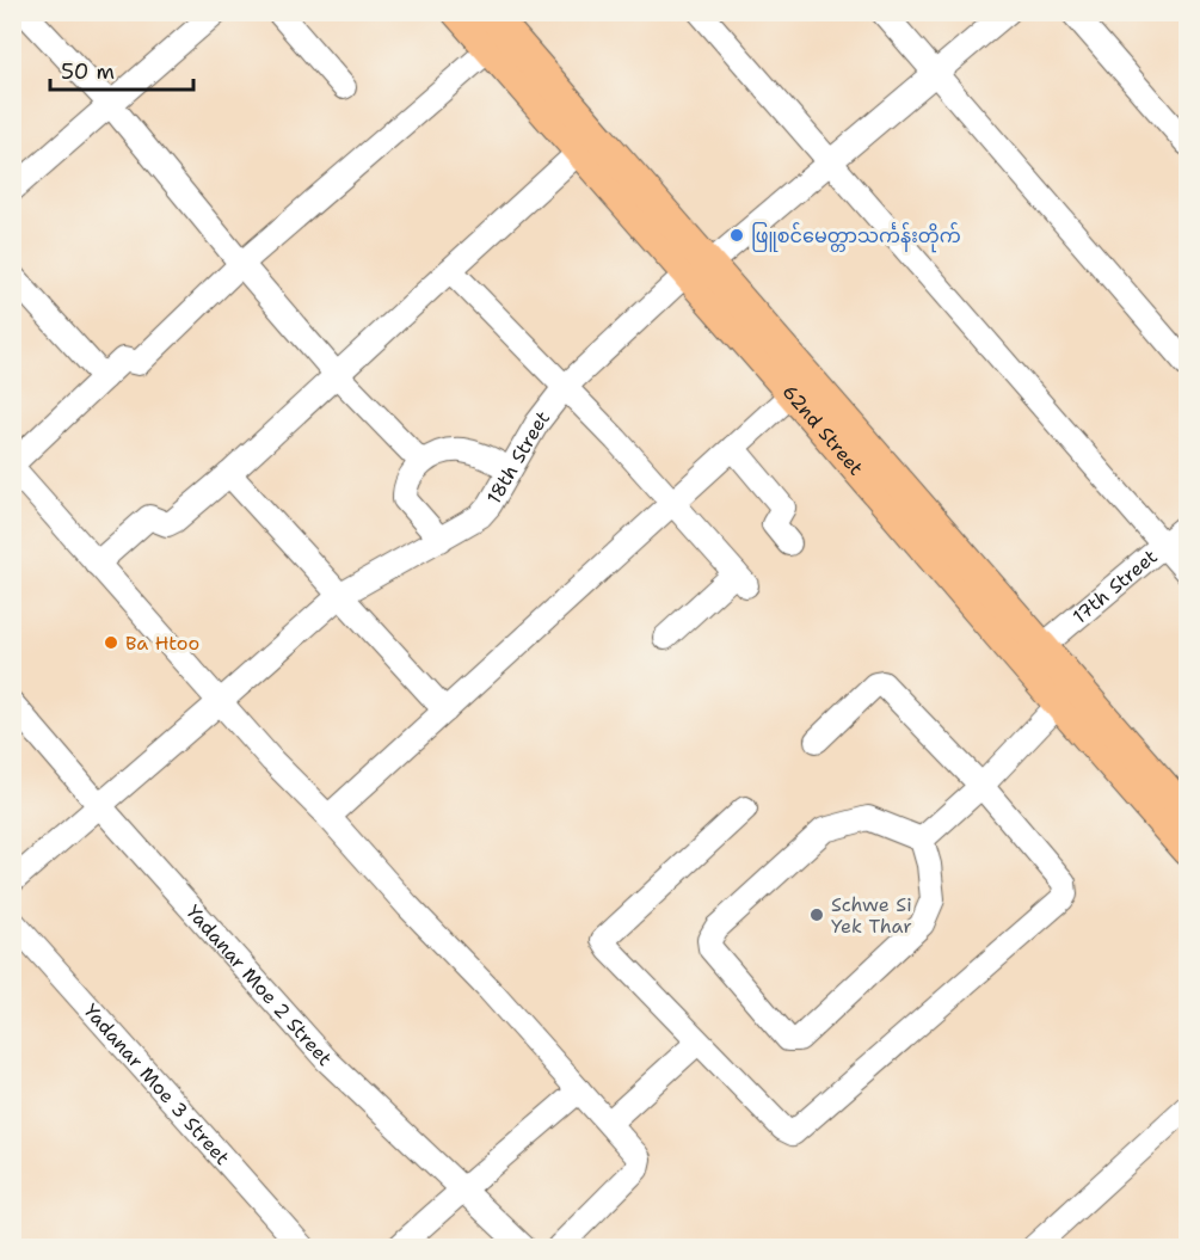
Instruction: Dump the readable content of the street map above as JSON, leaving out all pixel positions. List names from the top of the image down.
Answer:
{
  "streets": {
    "main road": ["62nd Street"],
    "street": [
      "18th Street",
      "17th Street",
      "Yadanar Moe 2 Street",
      "Yadanar Moe 3 Street"
    ]
  },
  "crossings": [
    ["62nd Street", "18th Street"],
    ["62nd Street", "17th Street"],
    ["18th Street", "Yadanar Moe 2 Street"]
  ],
  "places": ["ဖြူစင်မေတ္တာသင်္ကန်းတိုက်", "Ba Htoo", "Schwe Si Yek Thar"],
  "scale_bar": "50 m"
}
